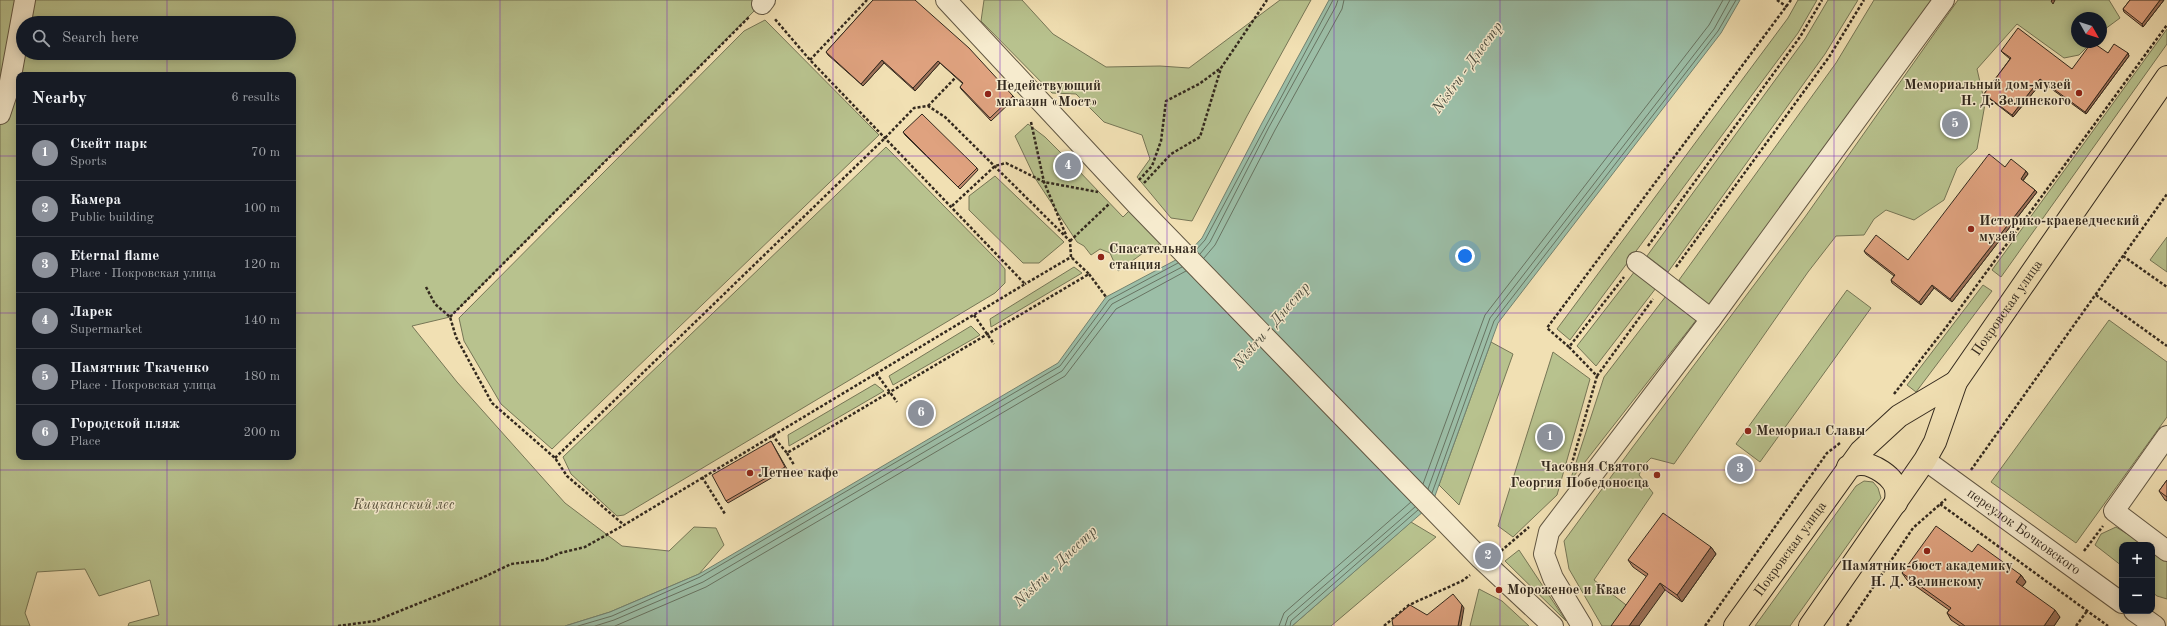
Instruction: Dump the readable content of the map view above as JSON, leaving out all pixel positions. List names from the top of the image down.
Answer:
{
  "streets": {
    "main road": ["Покровская улица"],
    "street": ["переулок Бочковского"]
  },
  "crossings": [
    ["Покровская улица", "переулок Бочковского"]
  ],
  "water": ["Nistru - Днестр"],
  "parks": ["Кицканский лес"],
  "places": [
    "Мемориальный дом-музей Н. Д. Зелинского",
    "Недействующий магазин «Мост»",
    "Историко-краеведческий музей",
    "Спасательная станция",
    "Мемориал Славы",
    "Летнее кафе",
    "Часовня Святого Георгия Победоносца",
    "Памятник-бюст академику Н. Д. Зелинскому",
    "Мороженое и Квас"
  ],
  "north": "bottom right",
  "page": {
    "search": "Search here",
    "heading": ["Nearby", "6 results"],
    "pins": [
      "5",
      "4",
      "6",
      "1",
      "3",
      "2"
    ],
    "list": [
      {
        "mark": "1",
        "name": "Скейт парк",
        "note": "Sports",
        "value": "70 m"
      },
      {
        "mark": "2",
        "name": "Камера",
        "note": "Public building",
        "value": "100 m"
      },
      {
        "mark": "3",
        "name": "Eternal flame",
        "note": "Place · Покровская улица",
        "value": "120 m"
      },
      {
        "mark": "4",
        "name": "Ларек",
        "note": "Supermarket",
        "value": "140 m"
      },
      {
        "mark": "5",
        "name": "Памятник Ткаченко",
        "note": "Place · Покровская улица",
        "value": "180 m"
      },
      {
        "mark": "6",
        "name": "Городской пляж",
        "note": "Place",
        "value": "200 m"
      }
    ],
    "map_buttons": ["+", "−"]
  }
}
